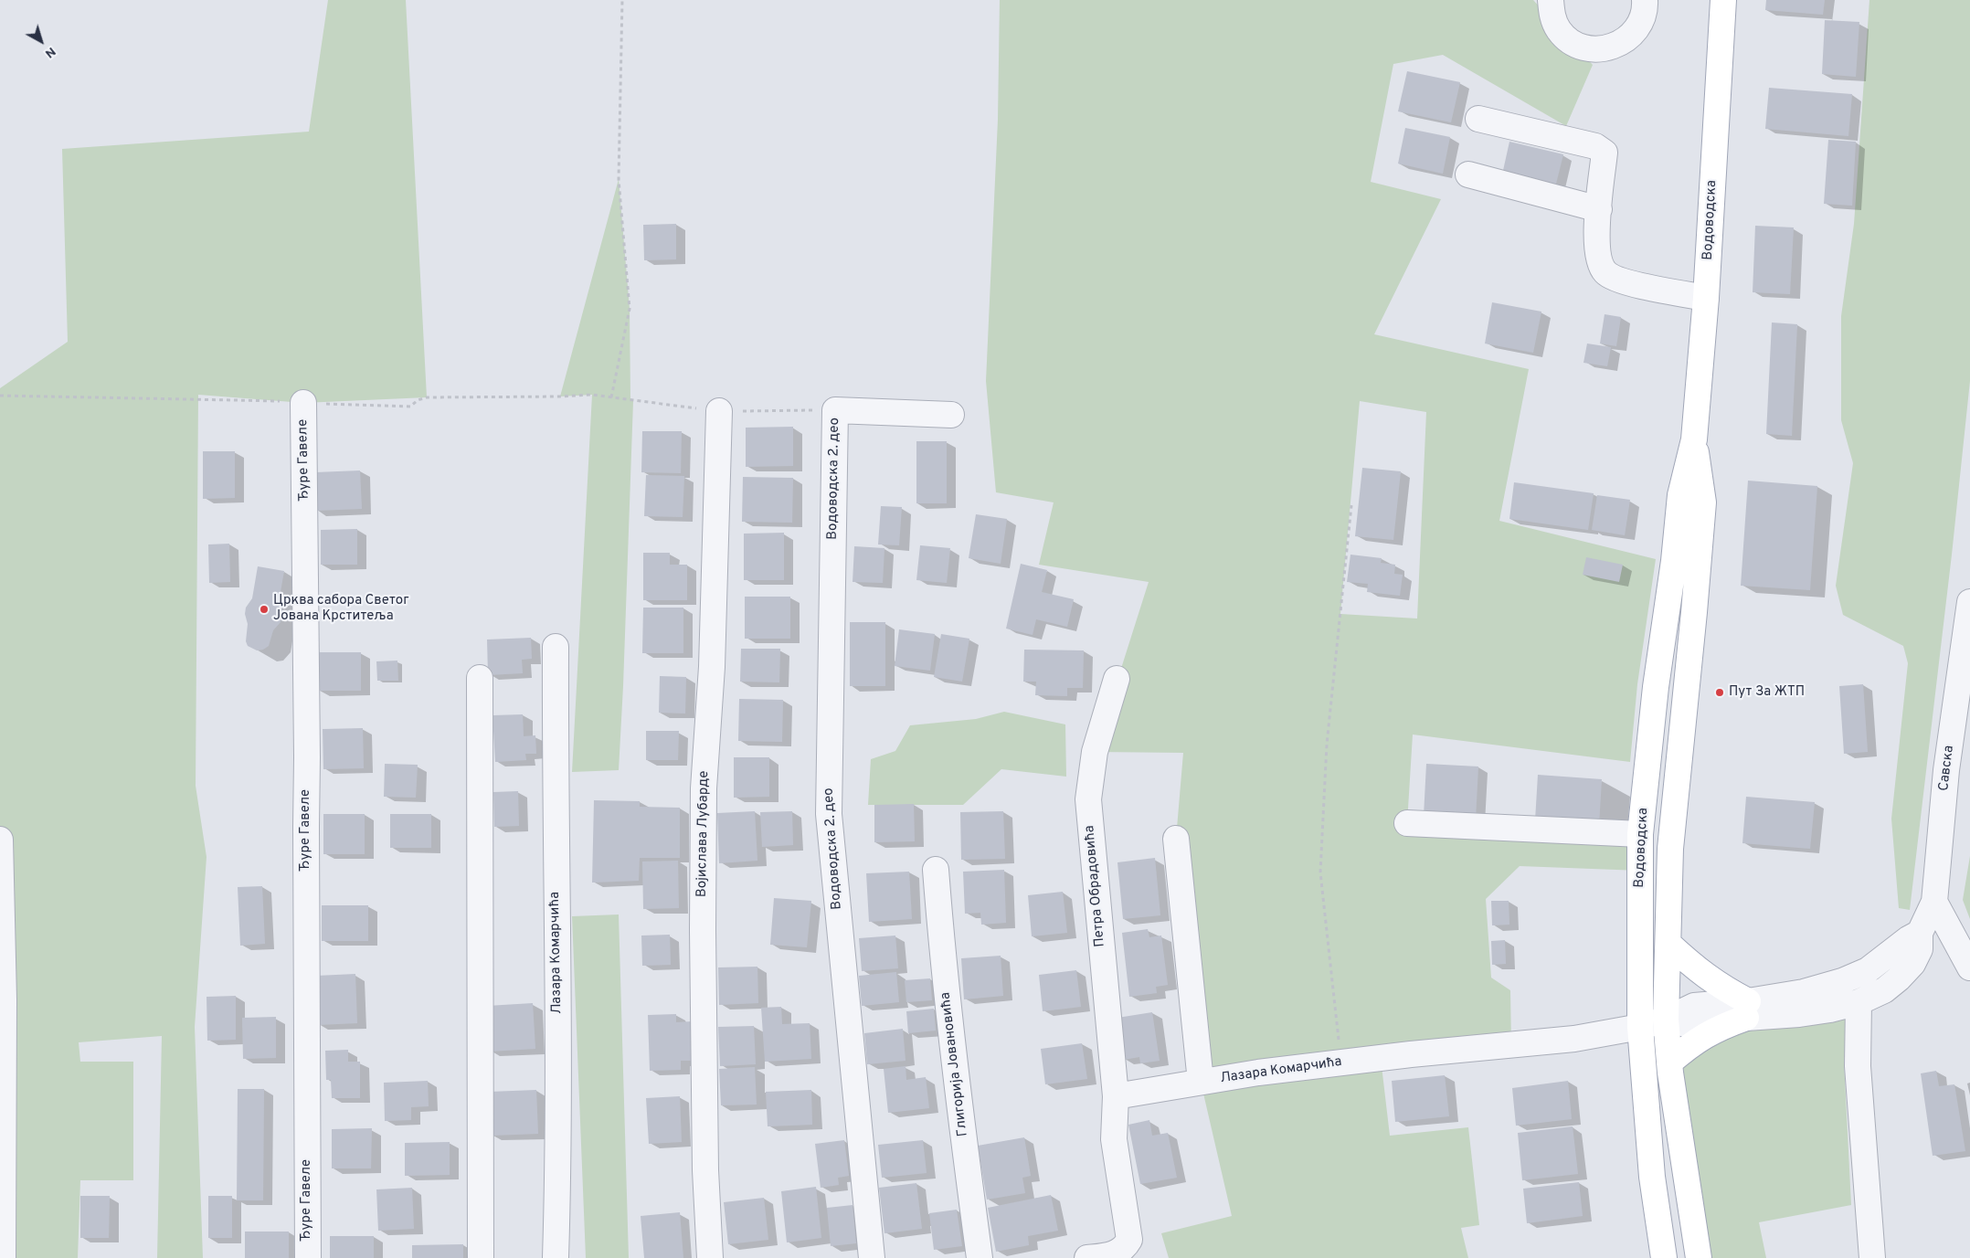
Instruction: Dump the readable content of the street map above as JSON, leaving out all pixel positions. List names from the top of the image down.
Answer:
{
  "streets": {
    "main road": ["Водоводска"],
    "street": [
      "Ђуре Гавеле",
      "Водоводска 2. део",
      "Савска",
      "Војислава Лубарде",
      "Петра Обрадовића",
      "Лазара Комарчића",
      "Глигорија Јовановића"
    ]
  },
  "crossings": [
    ["Водоводска", "Савска"],
    ["Водоводска", "Лазара Комарчића"],
    ["Савска", "Лазара Комарчића"],
    ["Петра Обрадовића", "Лазара Комарчића"]
  ],
  "places": ["Црква сабора Светог Јована Крститеља", "Пут За ЖТП"],
  "north": "bottom right"
}
